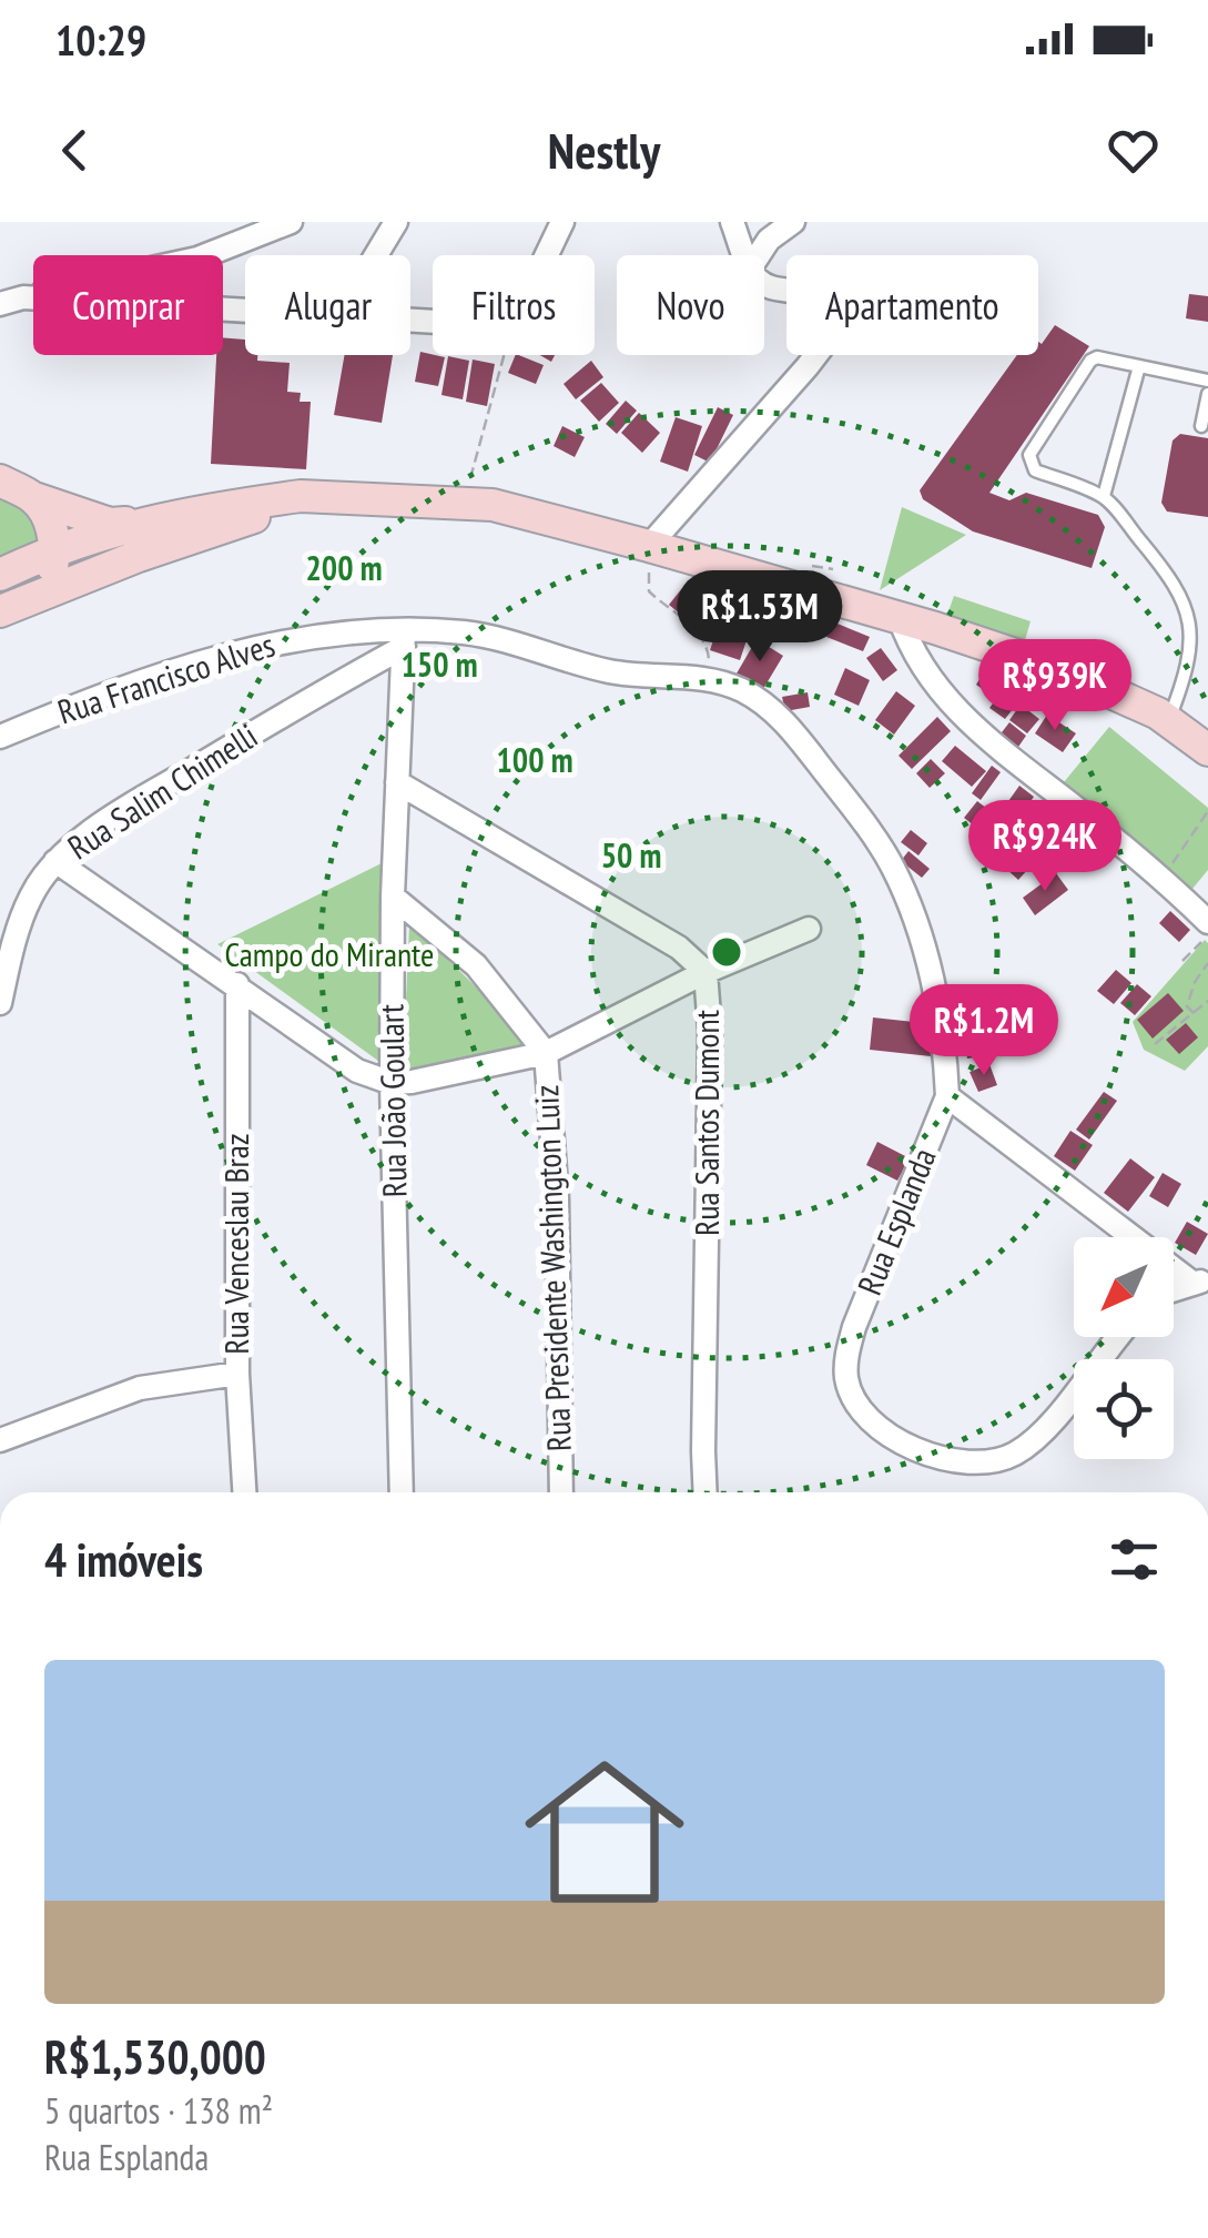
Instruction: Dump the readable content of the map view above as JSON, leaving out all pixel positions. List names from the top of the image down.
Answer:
{
  "streets": {
    "street": [
      "Rua Francisco Alves",
      "Rua Salim Chimelli",
      "Rua João Goulart",
      "Rua Santos Dumont",
      "Rua Esplanda",
      "Rua Venceslau Braz",
      "Rua Presidente Washington Luiz"
    ]
  },
  "crossings": [
    ["Rua Francisco Alves", "Rua Salim Chimelli"],
    ["Rua Francisco Alves", "Rua João Goulart"],
    ["Rua Francisco Alves", "Rua Esplanda"],
    ["Rua Salim Chimelli", "Rua João Goulart"],
    ["Rua Salim Chimelli", "Rua Esplanda"],
    ["Rua João Goulart", "Rua Santos Dumont"],
    ["Rua João Goulart", "Rua Esplanda"],
    ["Rua João Goulart", "Rua Presidente Washington Luiz"]
  ],
  "parks": ["Campo do Mirante"],
  "north": "bottom left",
  "page": {
    "status": "10:29",
    "header": "Nestly",
    "chip": [
      "Comprar",
      "Alugar",
      "Filtros",
      "Novo",
      "Apartamento"
    ],
    "price": [
      "R$1.53M",
      "R$939K",
      "R$924K",
      "R$1.2M"
    ],
    "heading": "4 imóveis",
    "list": [
      {
        "name": "R$1,530,000",
        "note": "5 quartos · 138 m² · Rua Esplanda"
      }
    ]
  },
  "rings": [
    "200 m",
    "150 m",
    "100 m",
    "50 m"
  ]
}
